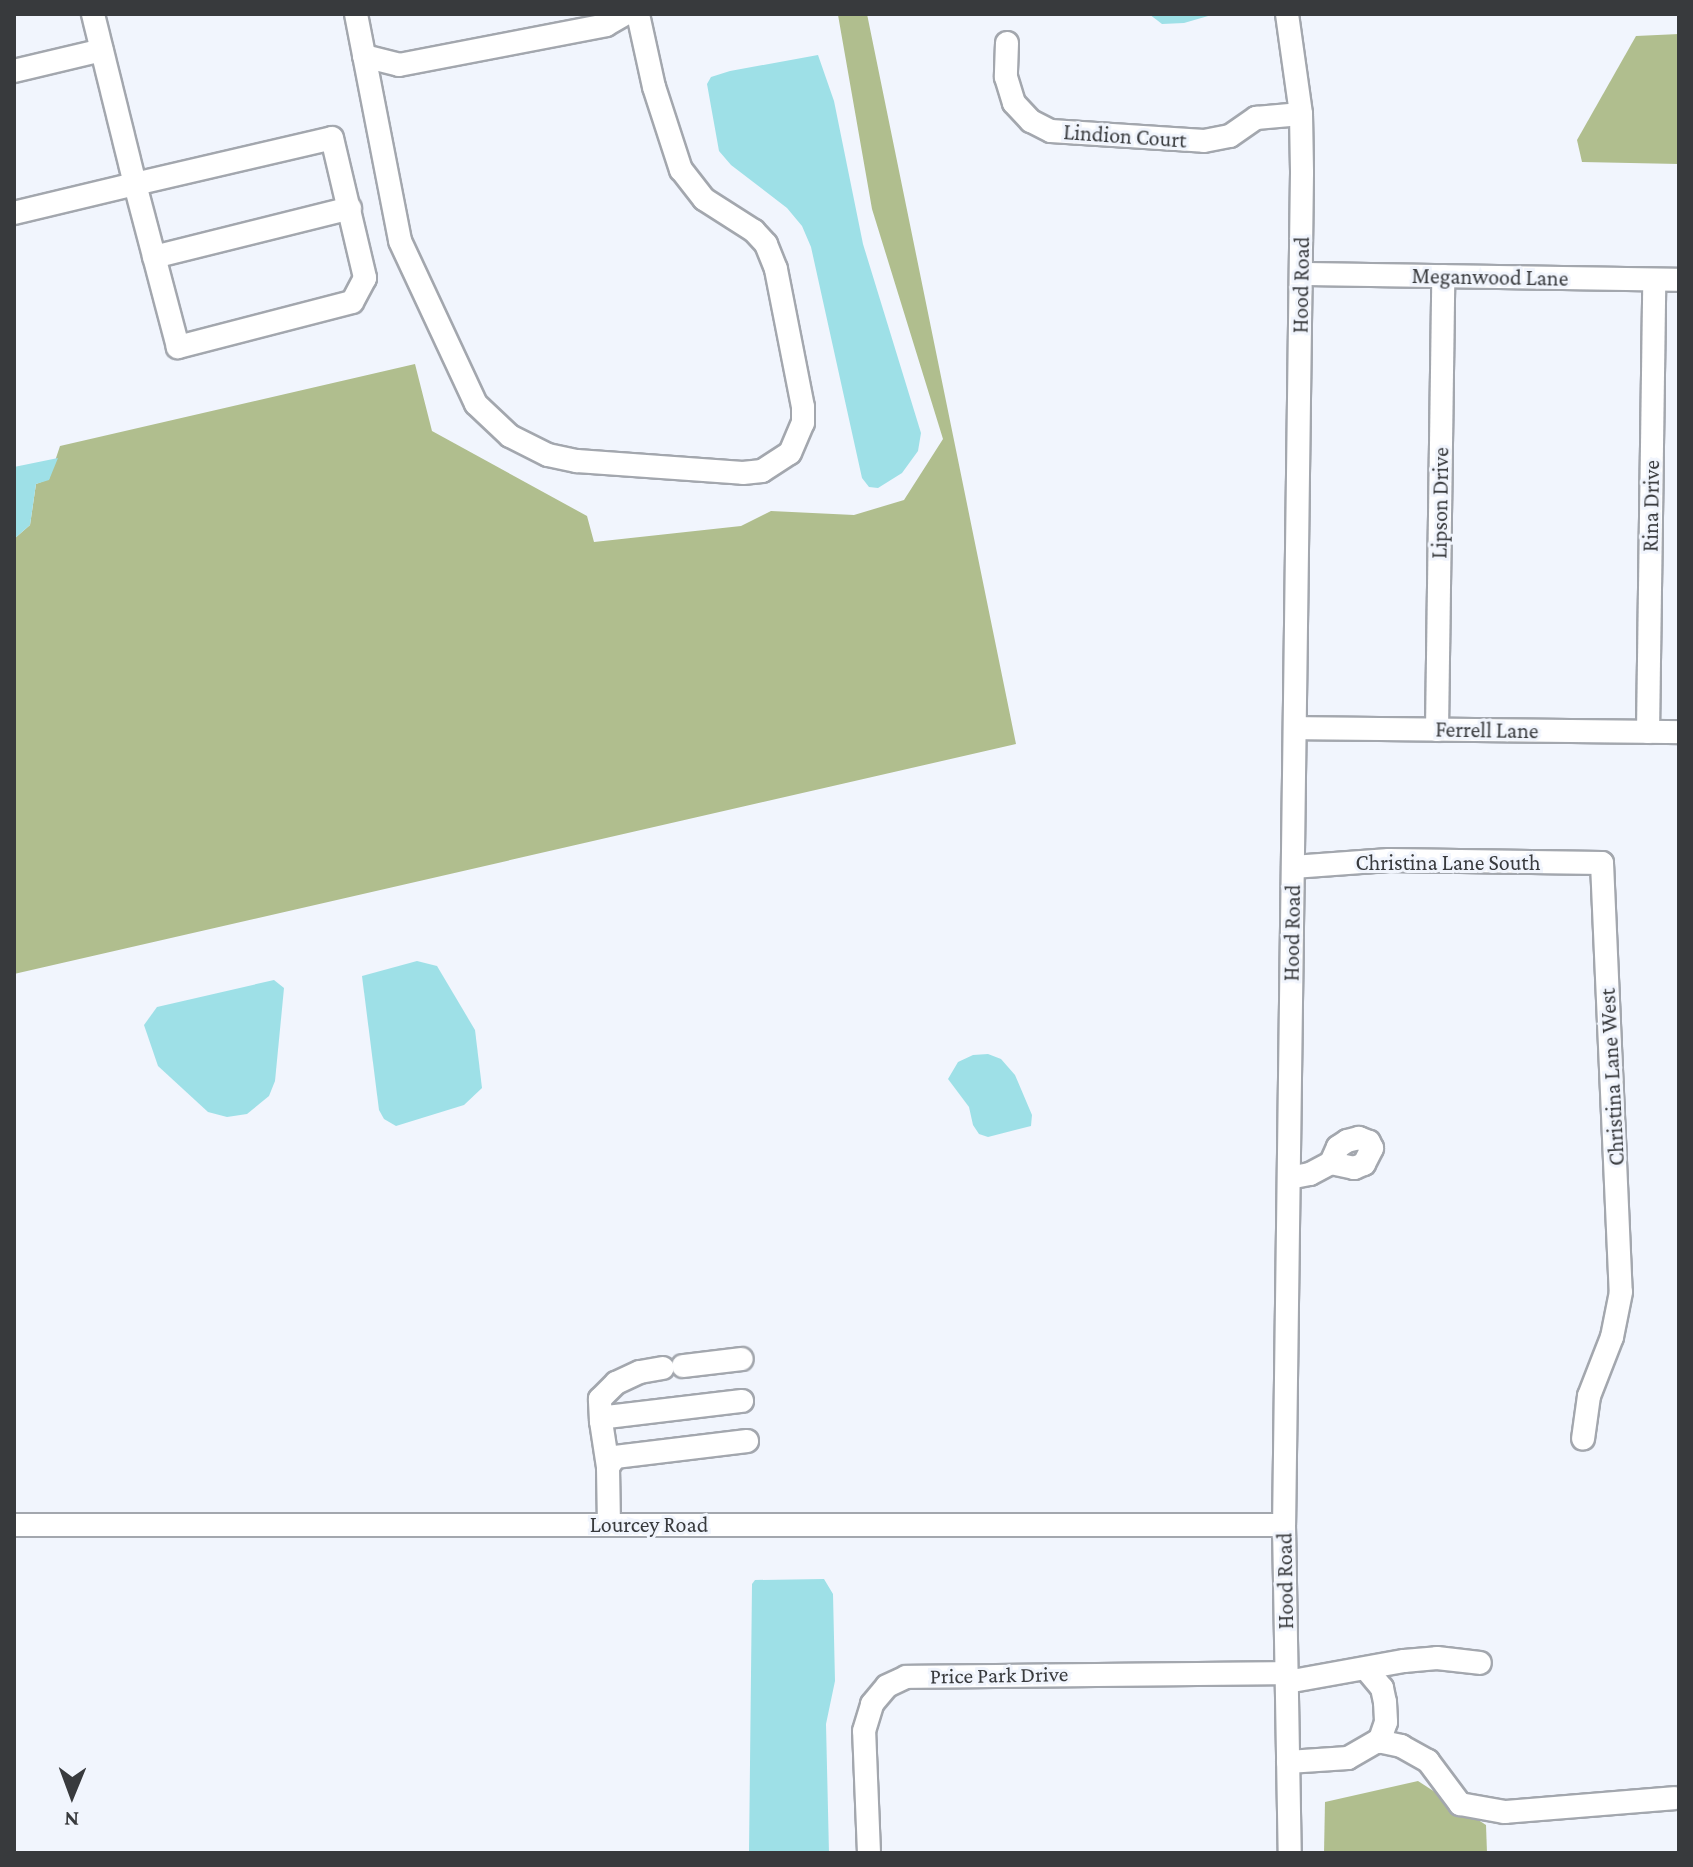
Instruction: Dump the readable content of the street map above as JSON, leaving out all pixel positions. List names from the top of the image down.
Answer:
{
  "streets": {
    "street": [
      "Lindion Court",
      "Meganwood Lane",
      "Hood Road",
      "Lipson Drive",
      "Rina Drive",
      "Ferrell Lane",
      "Christina Lane South",
      "Christina Lane West",
      "Lourcey Road",
      "Price Park Drive"
    ]
  },
  "crossings": [
    ["Lindion Court", "Hood Road"],
    ["Meganwood Lane", "Hood Road"],
    ["Meganwood Lane", "Lipson Drive"],
    ["Meganwood Lane", "Rina Drive"],
    ["Hood Road", "Ferrell Lane"],
    ["Hood Road", "Christina Lane South"],
    ["Hood Road", "Lourcey Road"],
    ["Hood Road", "Price Park Drive"],
    ["Lipson Drive", "Ferrell Lane"],
    ["Rina Drive", "Ferrell Lane"],
    ["Christina Lane South", "Christina Lane West"]
  ],
  "north": "bottom"
}
